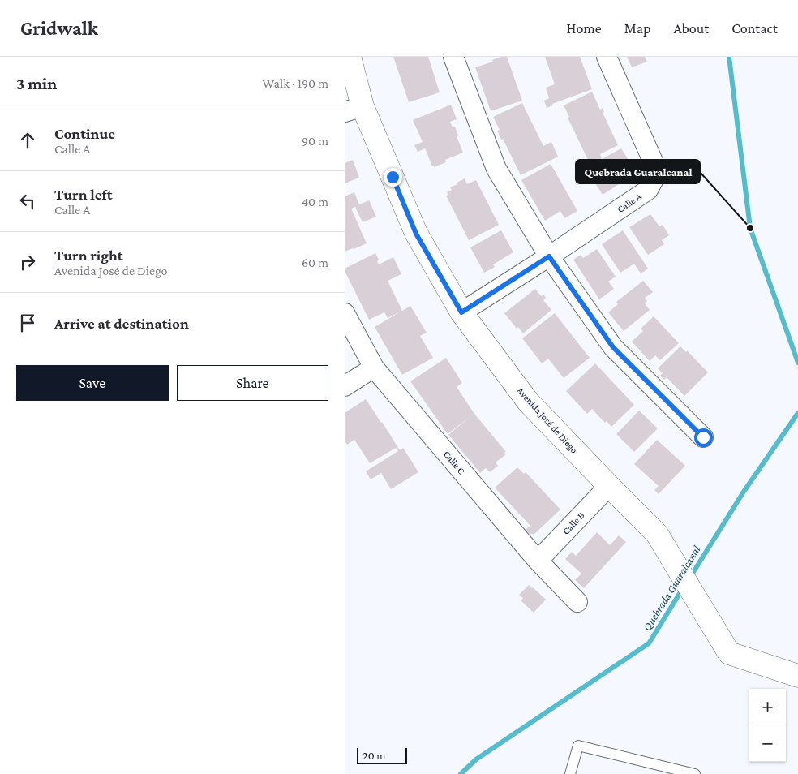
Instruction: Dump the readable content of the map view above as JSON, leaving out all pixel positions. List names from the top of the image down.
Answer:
{
  "streets": {
    "street": [
      "Calle A",
      "Avenida José de Diego",
      "Calle C",
      "Calle B"
    ]
  },
  "crossings": [
    ["Calle A", "Avenida José de Diego"],
    ["Avenida José de Diego", "Calle B"],
    ["Calle C", "Calle B"]
  ],
  "water": ["Quebrada Guaralcanal"],
  "places": ["Quebrada Guaralcanal"],
  "scale_bar": "20 m",
  "page": {
    "header": "Gridwalk",
    "nav": [
      "Home",
      "Map",
      "About",
      "Contact"
    ],
    "heading": ["3 min", "Walk · 190 m"],
    "list": [
      ["Continue", "Calle A", "90 m"],
      ["Turn left", "Calle A", "40 m"],
      ["Turn right", "Avenida José de Diego", "60 m"],
      "Arrive at destination"
    ],
    "buttons": ["Save", "Share"],
    "map_buttons": ["+", "−"],
    "scale": "20 m"
  }
}
